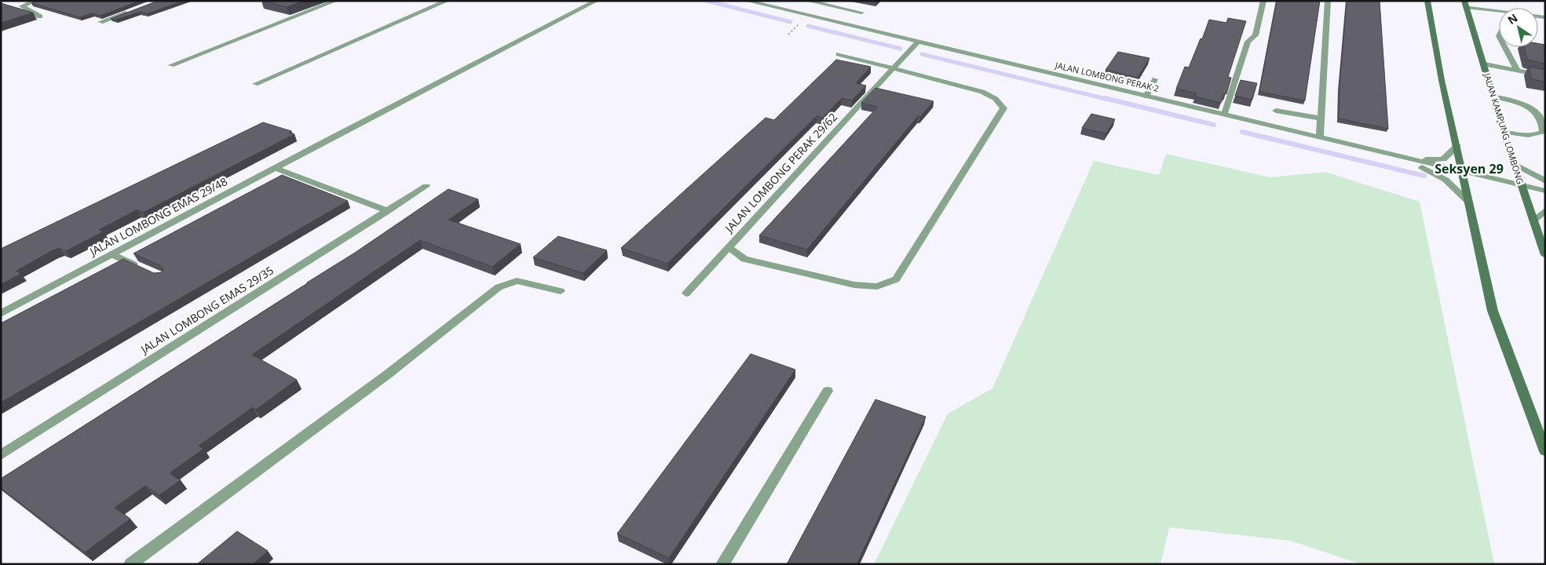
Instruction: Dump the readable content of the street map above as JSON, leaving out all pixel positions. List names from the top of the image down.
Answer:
{
  "streets": {
    "street": [
      "JALAN LOMBONG PERAK 2",
      "JALAN KAMPUNG LOMBONG",
      "JALAN LOMBONG PERAK 29/62",
      "JALAN LOMBONG EMAS 29/48",
      "JALAN LOMBONG EMAS 29/35"
    ]
  },
  "crossings": [
    ["JALAN LOMBONG PERAK 2", "JALAN KAMPUNG LOMBONG"],
    ["JALAN LOMBONG PERAK 2", "JALAN LOMBONG PERAK 29/62"]
  ],
  "districts": ["Seksyen 29"],
  "north": "top left"
}
